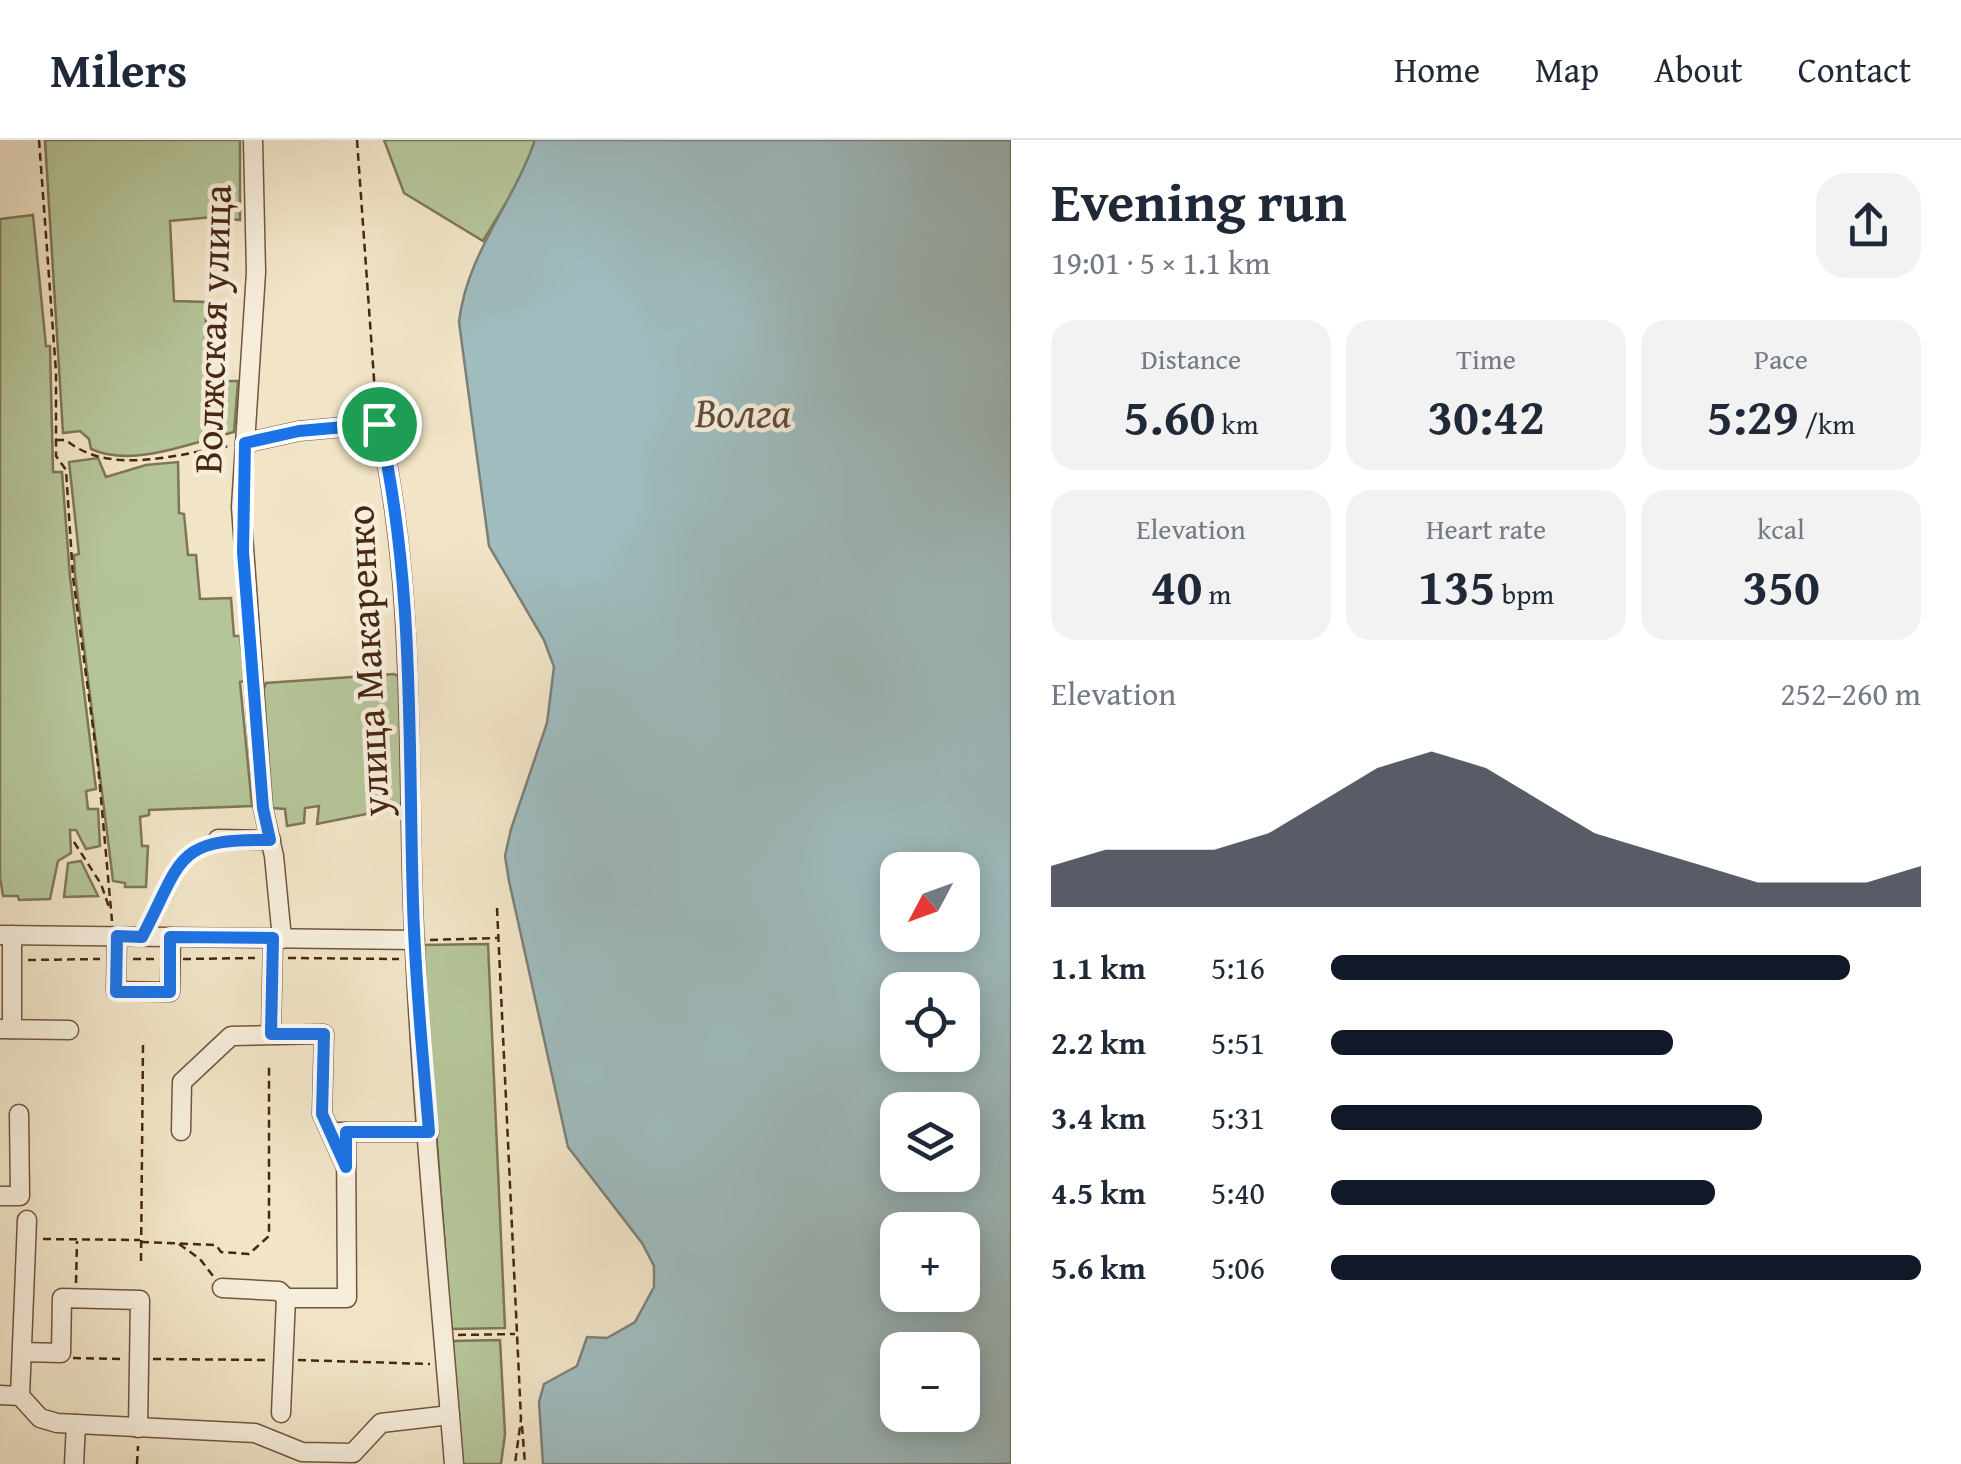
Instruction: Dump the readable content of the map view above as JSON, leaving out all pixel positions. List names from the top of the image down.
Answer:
{
  "streets": {
    "street": ["Волжская улица", "улица Макаренко"]
  },
  "water": ["Волга"],
  "north": "bottom left",
  "page": {
    "header": "Milers",
    "nav": [
      "Home",
      "Map",
      "About",
      "Contact"
    ],
    "heading": ["Evening run", "19:01 · 5 × 1.1 km"],
    "stats": [
      ["Distance", "5.60 km"],
      ["Time", "30:42"],
      ["Pace", "5:29 /km"],
      ["Elevation", "40 m"],
      ["Heart rate", "135 bpm"],
      ["kcal", "350"]
    ],
    "chart": ["Elevation", "252–260 m"],
    "map_buttons": ["+", "−"],
    "list": [
      {
        "name": "1.1 km",
        "note": "5:16"
      },
      {
        "name": "2.2 km",
        "note": "5:51"
      },
      {
        "name": "3.4 km",
        "note": "5:31"
      },
      {
        "name": "4.5 km",
        "note": "5:40"
      },
      {
        "name": "5.6 km",
        "note": "5:06"
      }
    ]
  }
}
